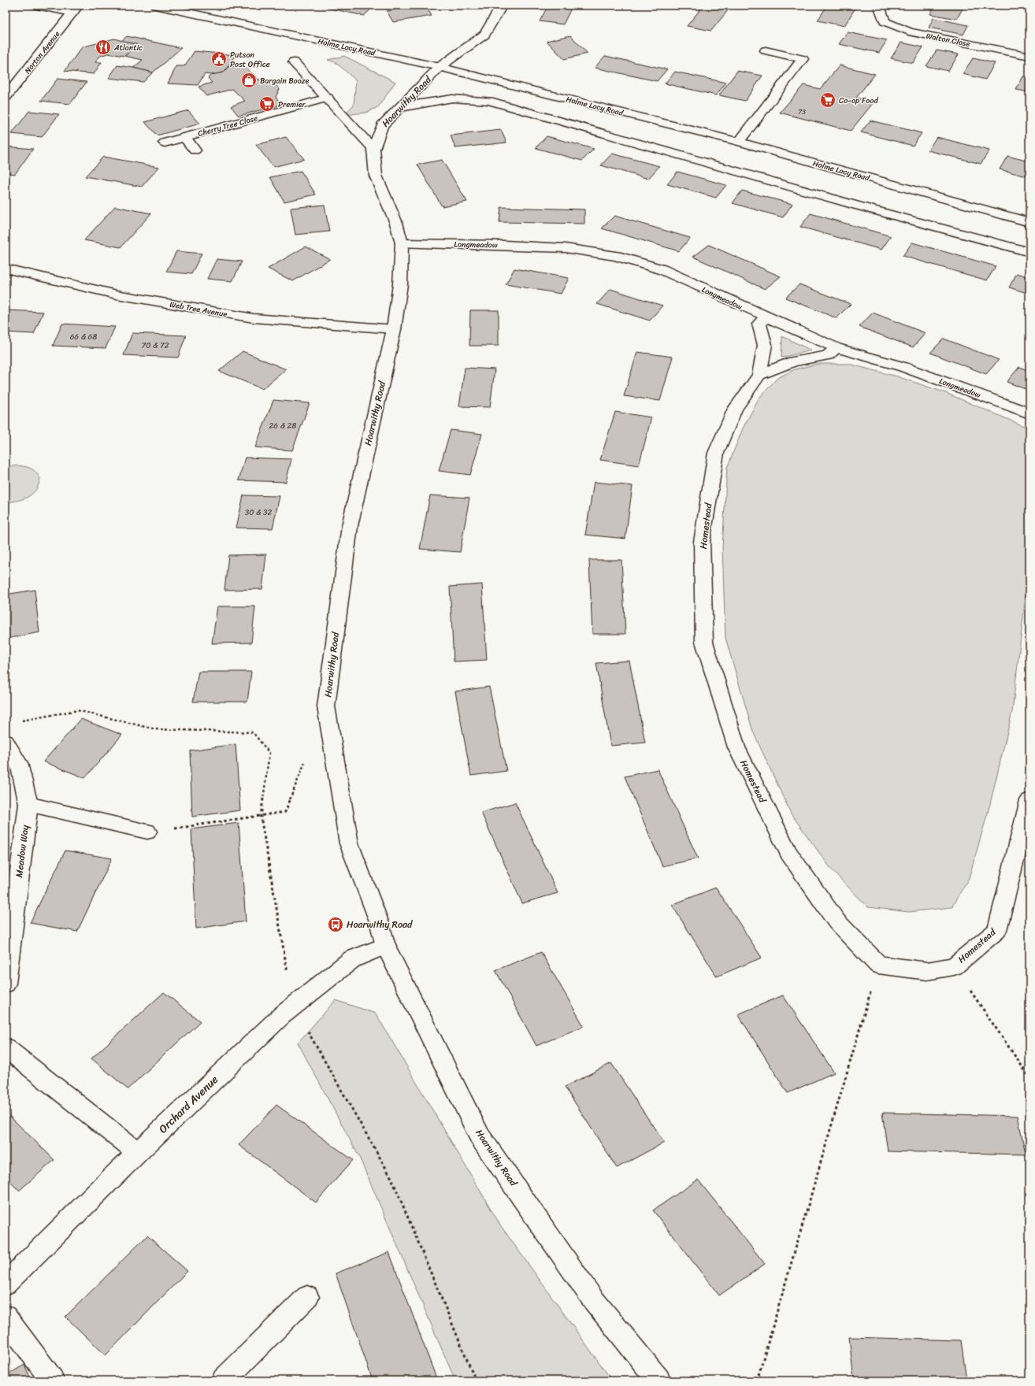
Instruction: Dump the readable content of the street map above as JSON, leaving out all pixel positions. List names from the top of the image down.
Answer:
{
  "streets": {
    "street": [
      "Walton Close",
      "Holme Lacy Road",
      "Norton Avenue",
      "Hoarwithy Road",
      "Cherry Tree Close",
      "Longmeadow",
      "Web Tree Avenue",
      "Homestead",
      "Meadow Way",
      "Orchard Avenue"
    ]
  },
  "crossings": [
    ["Holme Lacy Road", "Hoarwithy Road"],
    ["Hoarwithy Road", "Longmeadow"],
    ["Hoarwithy Road", "Web Tree Avenue"],
    ["Hoarwithy Road", "Orchard Avenue"],
    ["Longmeadow", "Homestead"]
  ],
  "places": {
    "restaurant": ["Atlantic"],
    "public building": ["Putson Post Office"],
    "shop": ["Bargain Booze"],
    "supermarket": ["Co-op Food", "Premier"],
    "bus stop": ["Hoarwithy Road"]
  },
  "house_numbers": [
    "73",
    "66 & 68",
    "70 & 72",
    "26 & 28",
    "30 & 32"
  ]
}
